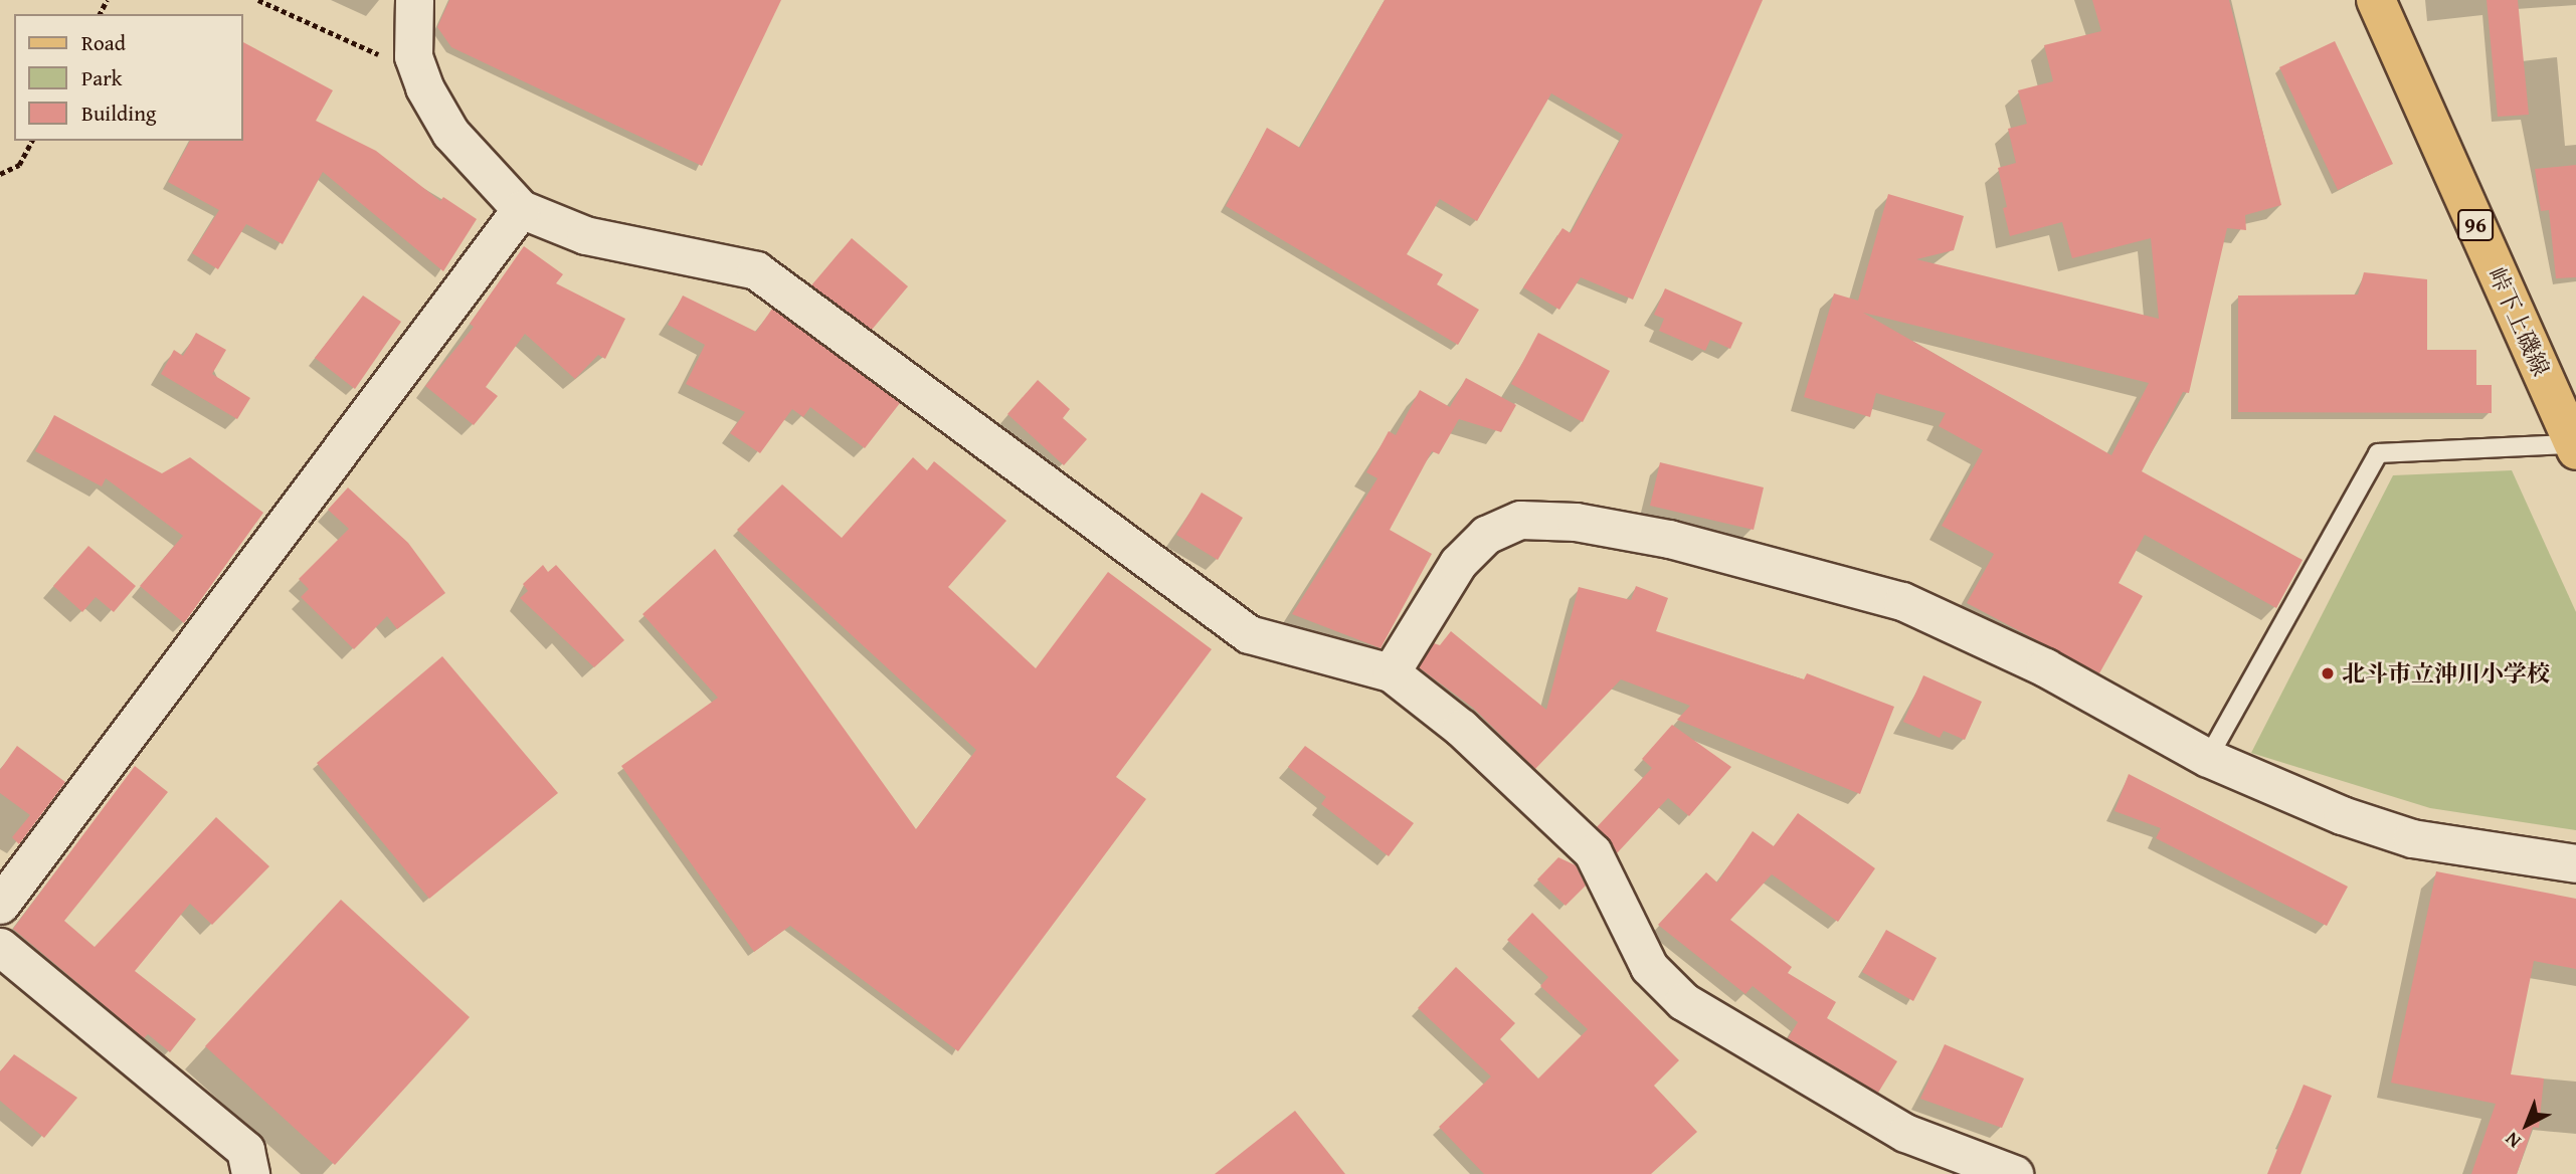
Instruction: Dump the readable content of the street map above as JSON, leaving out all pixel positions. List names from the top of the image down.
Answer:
{
  "streets": {
    "main road": ["96", "峠下上磯線"]
  },
  "places": ["北斗市立沖川小学校"],
  "legend": ["Road", "Park", "Building"],
  "north": "bottom left"
}
